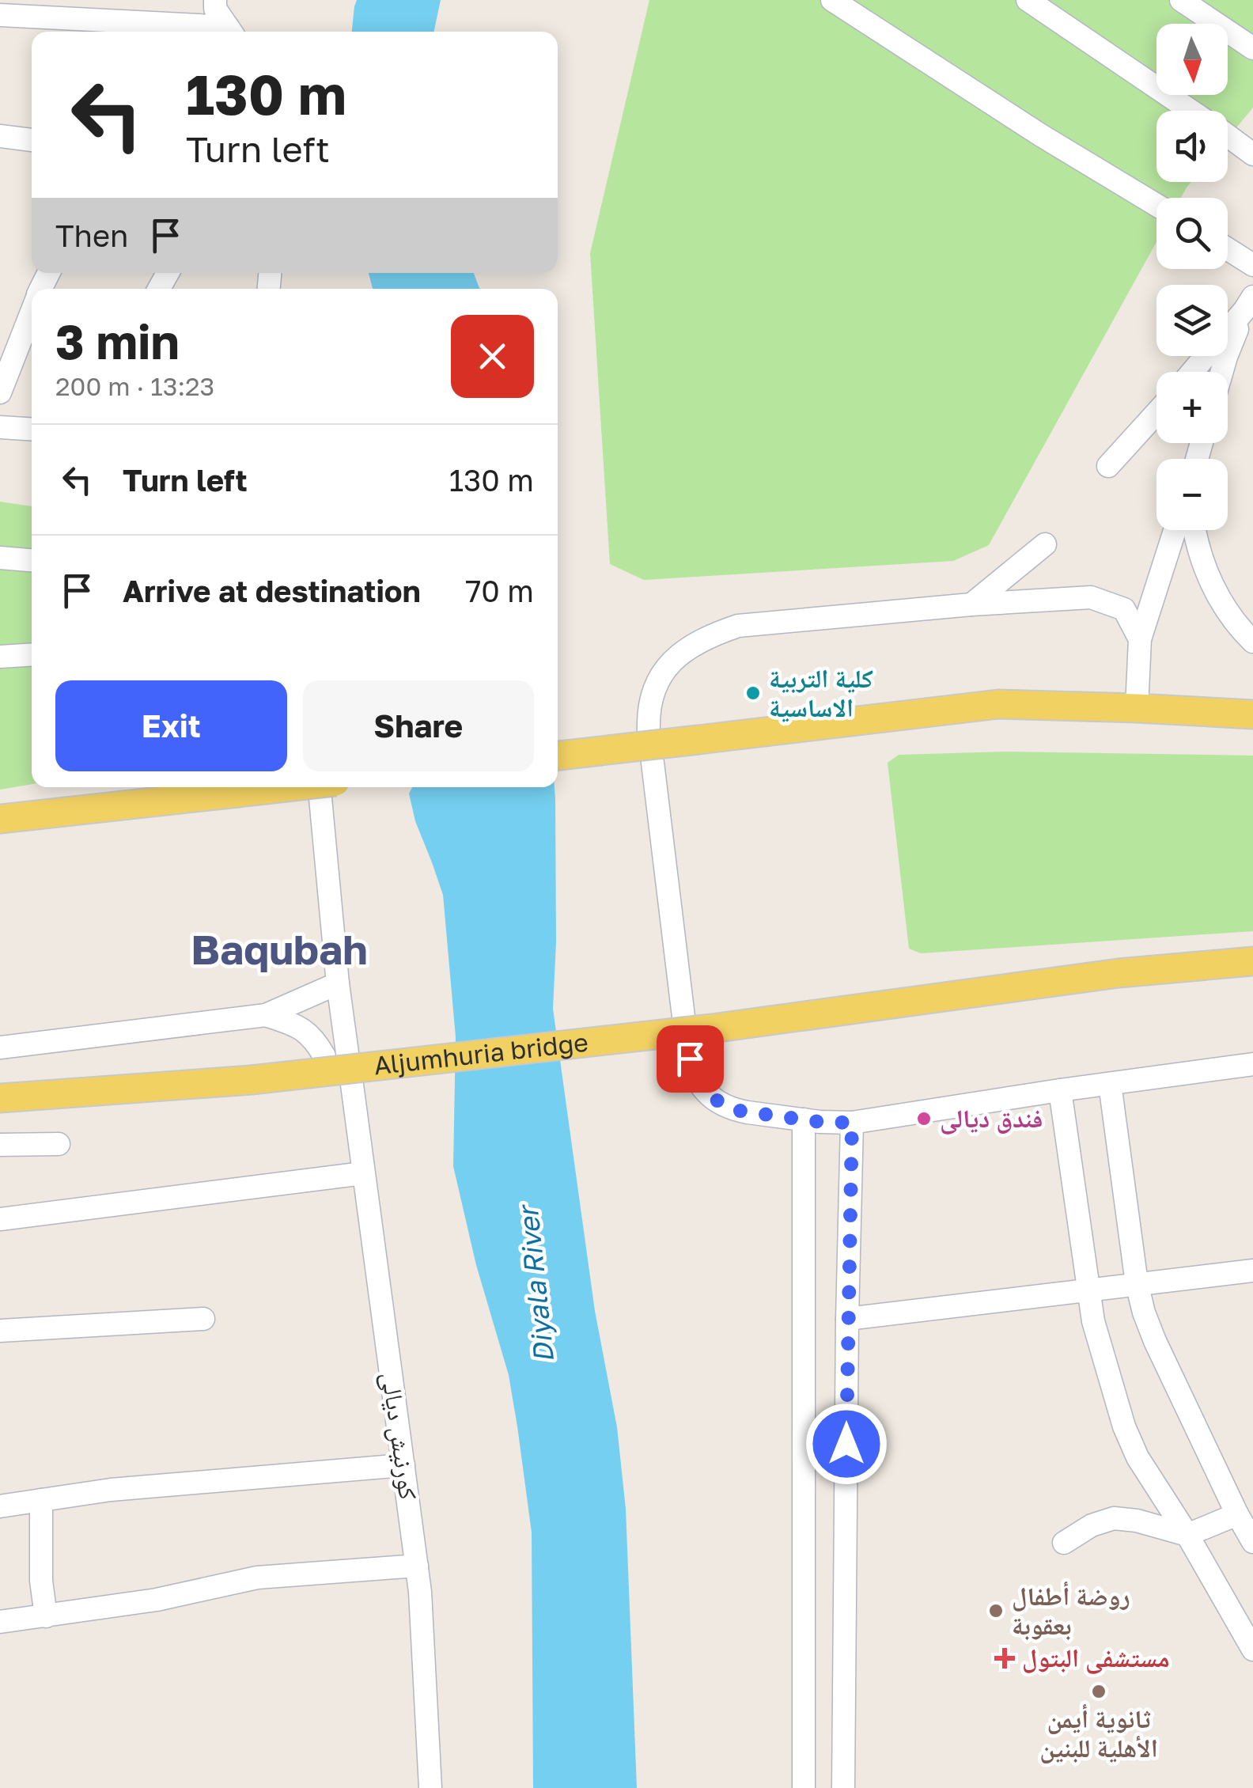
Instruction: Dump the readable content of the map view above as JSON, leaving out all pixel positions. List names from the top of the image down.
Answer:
{
  "streets": {
    "main road": ["Aljumhuria bridge"],
    "street": ["كورنيش ديالى"]
  },
  "districts": ["Baqubah"],
  "water": ["Diyala River"],
  "places": {
    "other": [
      "كلية التربية الاساسية",
      "فندق ديالى",
      "روضة أطفال بعقوبة",
      "ثانوية أيمن الأهلية للبنين"
    ],
    "health": ["مستشفى البتول"]
  },
  "north": "bottom",
  "page": {
    "map_buttons": ["+", "−"],
    "turn": ["130 m", "Turn left"],
    "then": "Then",
    "heading": ["3 min", "200 m · 13:23"],
    "list": [
      {
        "name": "Turn left",
        "value": "130 m"
      },
      {
        "name": "Arrive at destination",
        "value": "70 m"
      }
    ],
    "buttons": ["Exit", "Share"]
  }
}
